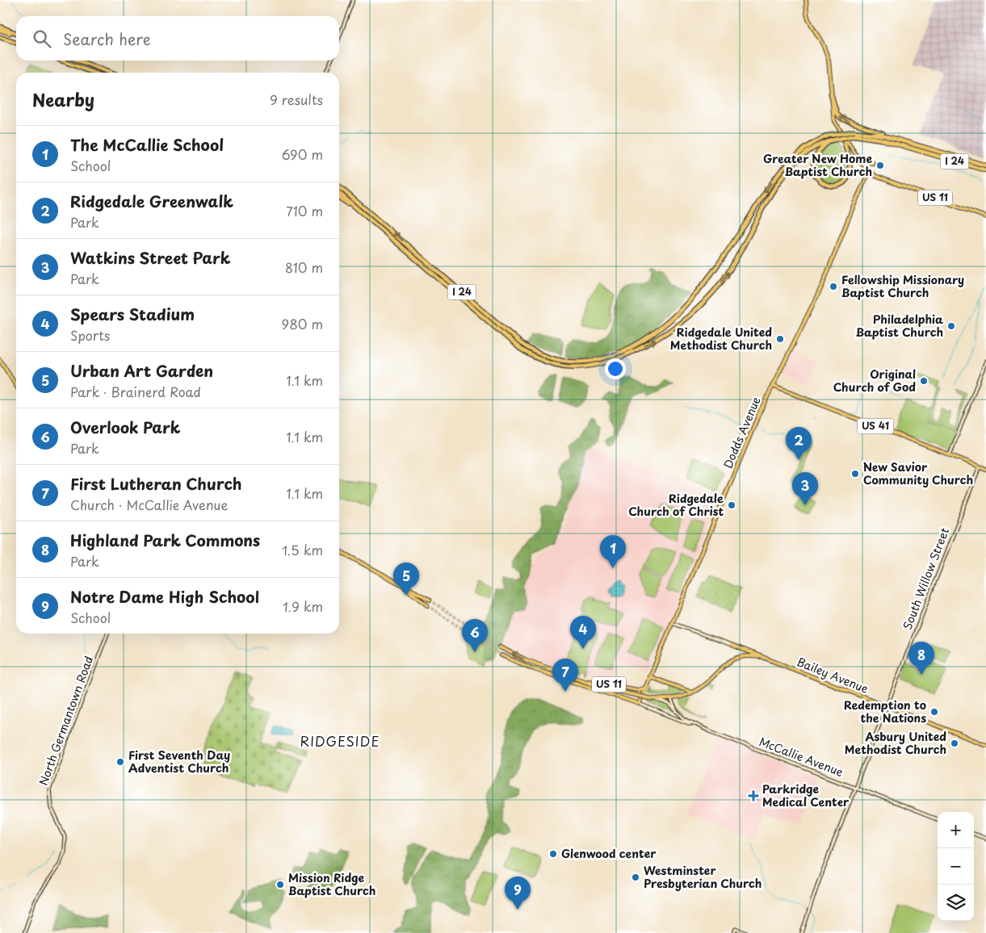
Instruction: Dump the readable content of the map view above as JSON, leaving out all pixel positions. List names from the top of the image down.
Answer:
{
  "streets": {
    "highway": ["I 24"],
    "main road": [
      "US 11",
      "US 41",
      "Dodds Avenue",
      "South Willow Street",
      "Bailey Avenue",
      "North Germantown Road",
      "McCallie Avenue"
    ]
  },
  "crossings": [
    ["US 11", "Dodds Avenue"],
    ["US 41", "Dodds Avenue"],
    ["US 41", "South Willow Street"],
    ["Dodds Avenue", "Bailey Avenue"],
    ["South Willow Street", "Bailey Avenue"],
    ["South Willow Street", "McCallie Avenue"]
  ],
  "districts": ["RIDGESIDE"],
  "places": {
    "other": [
      "Greater New Home Baptist Church",
      "Fellowship Missionary Baptist Church",
      "Philadelphia Baptist Church",
      "Ridgedale United Methodist Church",
      "Original Church of God",
      "New Savior Community Church",
      "Ridgedale Church of Christ",
      "Redemption to the Nations",
      "Asbury United Methodist Church",
      "First Seventh Day Adventist Church",
      "Glenwood center",
      "Westminster Presbyterian Church",
      "Mission Ridge Baptist Church"
    ],
    "health": ["Parkridge Medical Center"]
  },
  "page": {
    "search": "Search here",
    "heading": ["Nearby", "9 results"],
    "list": [
      {
        "mark": "1",
        "name": "The McCallie School",
        "note": "School",
        "value": "690 m"
      },
      {
        "mark": "2",
        "name": "Ridgedale Greenwalk",
        "note": "Park",
        "value": "710 m"
      },
      {
        "mark": "3",
        "name": "Watkins Street Park",
        "note": "Park",
        "value": "810 m"
      },
      {
        "mark": "4",
        "name": "Spears Stadium",
        "note": "Sports",
        "value": "980 m"
      },
      {
        "mark": "5",
        "name": "Urban Art Garden",
        "note": "Park · Brainerd Road",
        "value": "1.1 km"
      },
      {
        "mark": "6",
        "name": "Overlook Park",
        "note": "Park",
        "value": "1.1 km"
      },
      {
        "mark": "7",
        "name": "First Lutheran Church",
        "note": "Church · McCallie Avenue",
        "value": "1.1 km"
      },
      {
        "mark": "8",
        "name": "Highland Park Commons",
        "note": "Park",
        "value": "1.5 km"
      },
      {
        "mark": "9",
        "name": "Notre Dame High School",
        "note": "School",
        "value": "1.9 km"
      }
    ],
    "pins": [
      "2",
      "3",
      "1",
      "5",
      "4",
      "6",
      "8",
      "7",
      "9"
    ],
    "map_buttons": ["+", "−"]
  }
}
